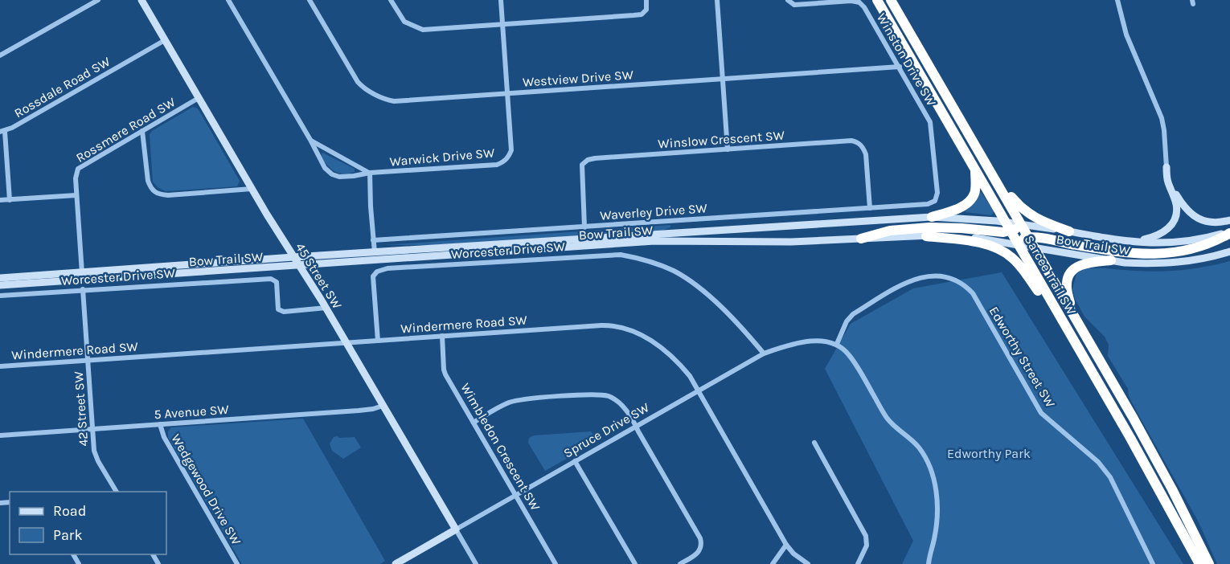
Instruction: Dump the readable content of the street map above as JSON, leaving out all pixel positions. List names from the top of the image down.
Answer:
{
  "streets": {
    "highway": ["Sarcee Trail SW"],
    "main road": ["Bow Trail SW", "45 Street SW", "Spruce Drive SW"],
    "street": [
      "Winston Drive SW",
      "Westview Drive SW",
      "Rossdale Road SW",
      "Rossmere Road SW",
      "Winslow Crescent SW",
      "Warwick Drive SW",
      "Waverley Drive SW",
      "Worcester Drive SW",
      "Windermere Road SW",
      "Edworthy Street SW",
      "42 Street SW",
      "5 Avenue SW",
      "Wimbledon Crescent SW",
      "Wedgewood Drive SW"
    ]
  },
  "crossings": [
    ["Winston Drive SW", "Westview Drive SW"],
    ["Winston Drive SW", "Waverley Drive SW"],
    ["Westview Drive SW", "Warwick Drive SW"],
    ["Rossdale Road SW", "45 Street SW"],
    ["Rossmere Road SW", "Bow Trail SW"],
    ["Rossmere Road SW", "45 Street SW"],
    ["Winslow Crescent SW", "Waverley Drive SW"],
    ["Bow Trail SW", "Sarcee Trail SW"],
    ["Bow Trail SW", "45 Street SW"],
    ["Worcester Drive SW", "45 Street SW"],
    ["Worcester Drive SW", "Windermere Road SW"],
    ["Worcester Drive SW", "42 Street SW"],
    ["Worcester Drive SW", "Spruce Drive SW"],
    ["45 Street SW", "Windermere Road SW"],
    ["45 Street SW", "5 Avenue SW"],
    ["45 Street SW", "Spruce Drive SW"],
    ["Windermere Road SW", "42 Street SW"],
    ["Windermere Road SW", "Spruce Drive SW"],
    ["Windermere Road SW", "Wimbledon Crescent SW"],
    ["Edworthy Street SW", "Spruce Drive SW"],
    ["42 Street SW", "5 Avenue SW"],
    ["5 Avenue SW", "Wedgewood Drive SW"],
    ["Spruce Drive SW", "Wimbledon Crescent SW"]
  ],
  "parks": ["Edworthy Park"],
  "legend": ["Road", "Park"]
}
